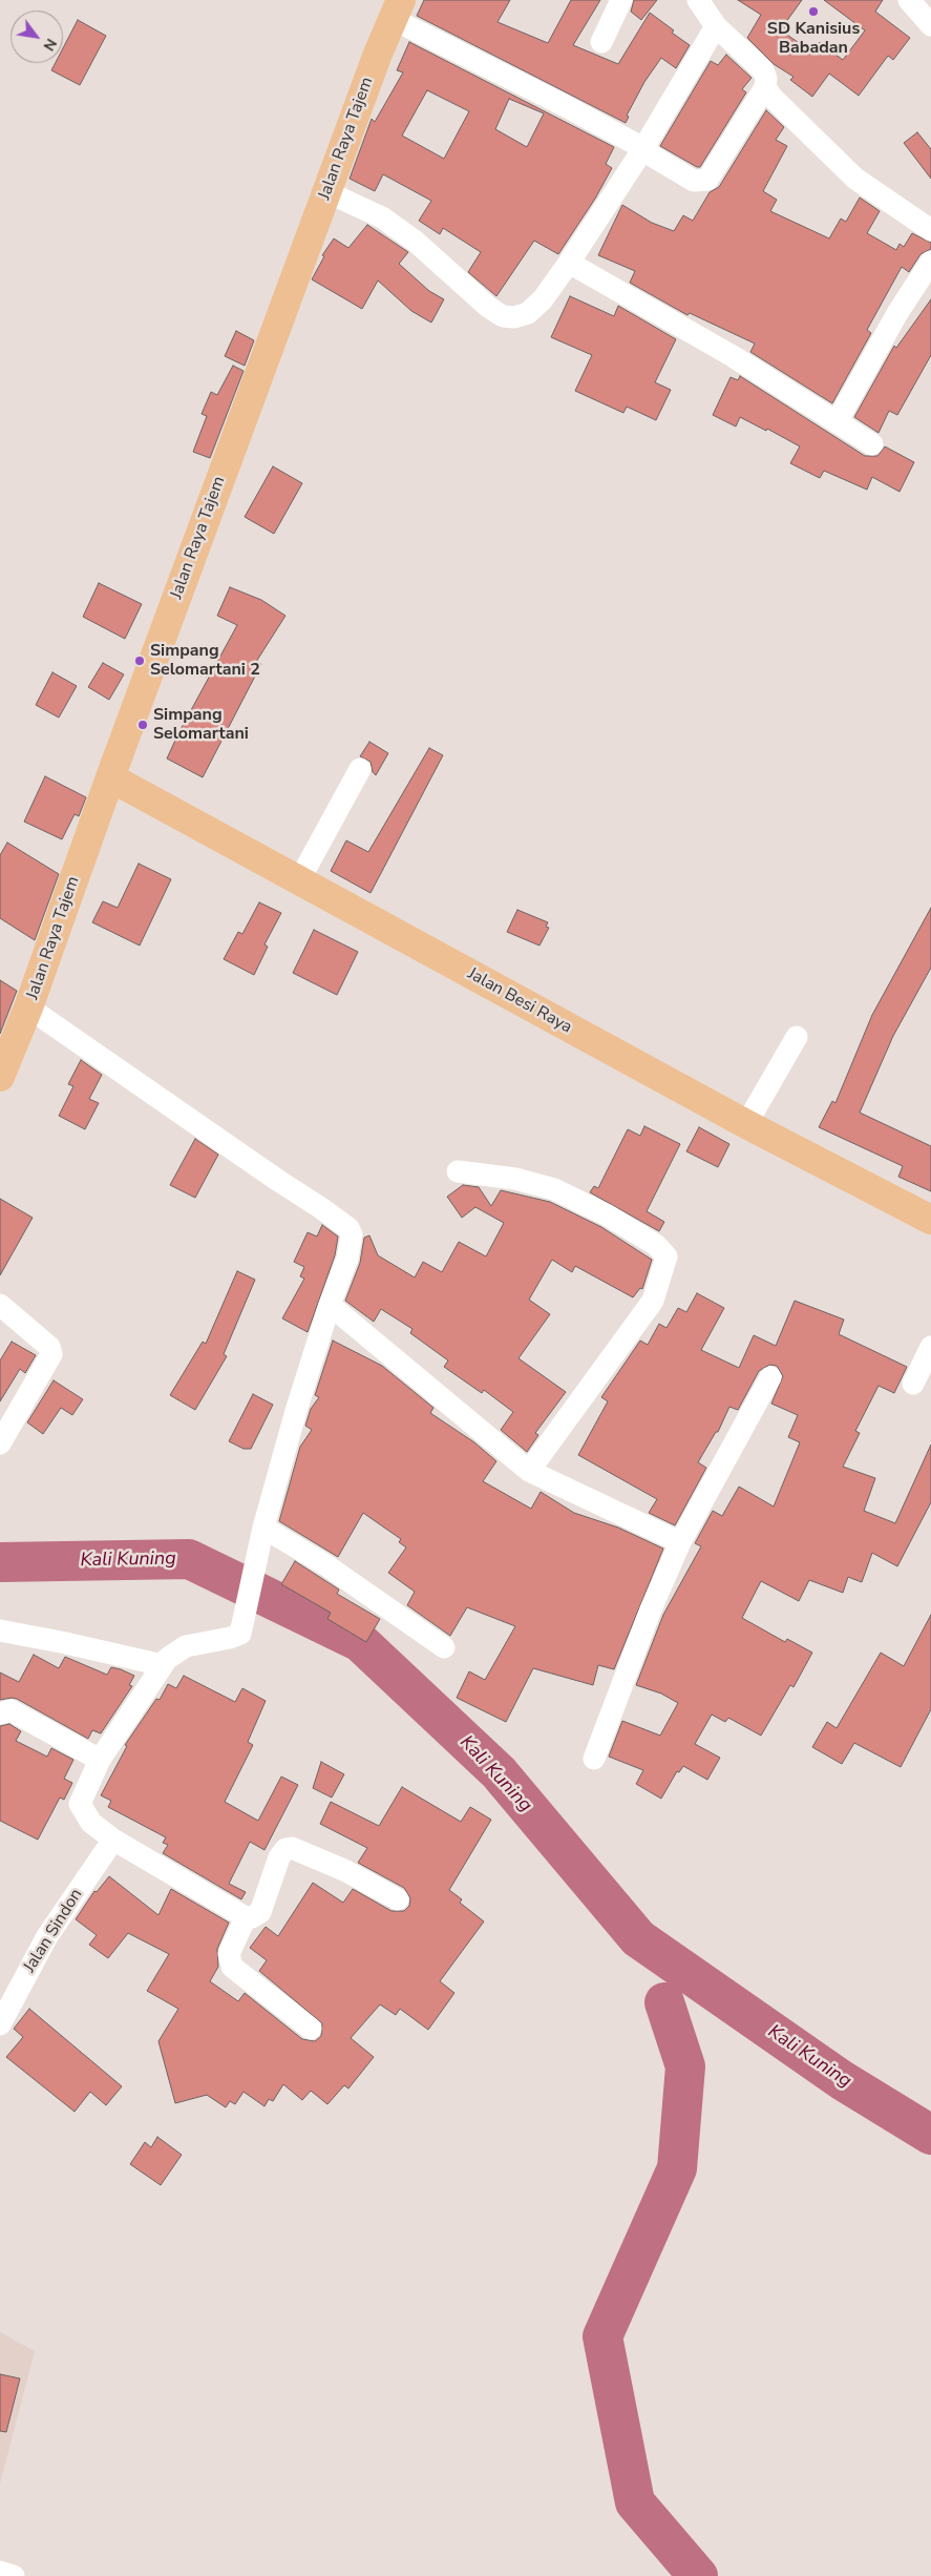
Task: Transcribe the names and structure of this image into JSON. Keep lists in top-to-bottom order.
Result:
{
  "streets": {
    "main road": ["Jalan Raya Tajem", "Jalan Besi Raya"],
    "street": ["Jalan Sindon"]
  },
  "crossings": [
    ["Jalan Raya Tajem", "Jalan Besi Raya"]
  ],
  "water": ["Kali Kuning"],
  "places": ["SD Kanisius Babadan", "Simpang Selomartani 2", "Simpang Selomartani"],
  "north": "bottom right"
}
